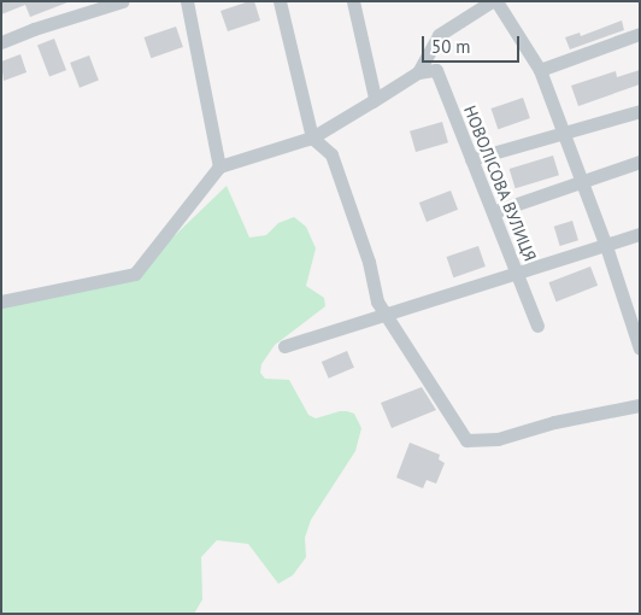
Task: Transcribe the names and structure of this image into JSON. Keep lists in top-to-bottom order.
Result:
{
  "streets": {
    "street": ["НОВОЛІСОВА ВУЛИЦЯ"]
  },
  "scale_bar": "50 m"
}
